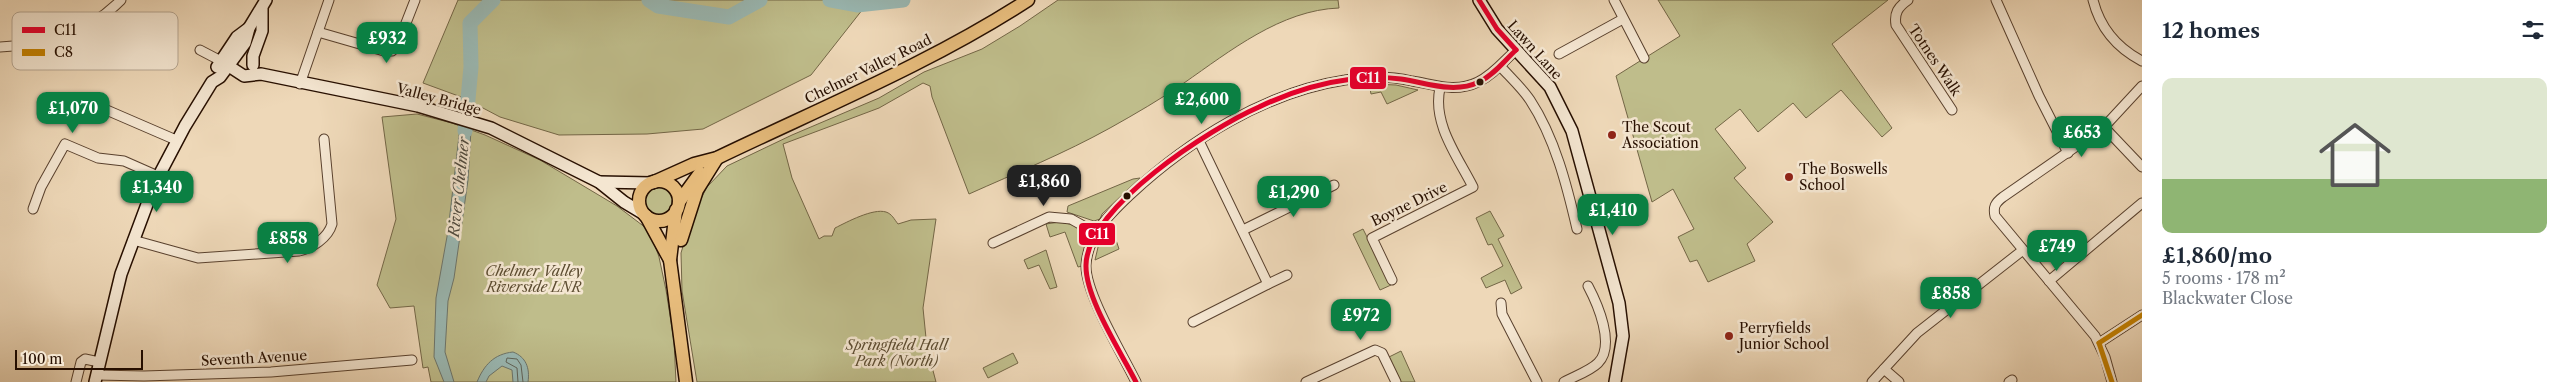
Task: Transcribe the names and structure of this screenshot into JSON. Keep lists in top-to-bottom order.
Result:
{
  "streets": {
    "main road": ["Chelmer Valley Road"],
    "street": [
      "Lawn Lane",
      "Totnes Walk",
      "Valley Bridge",
      "Boyne Drive",
      "Seventh Avenue"
    ]
  },
  "crossings": [
    ["Chelmer Valley Road", "Valley Bridge"]
  ],
  "water": ["River Chelmer"],
  "parks": ["Chelmer Valley Riverside LNR", "Springfield Hall Park (North)"],
  "places": ["The Scout Association", "The Boswells School", "Perryfields Junior School"],
  "lines": ["transit line C11", "transit line C8"],
  "legend": ["C11", "C8"],
  "scale_bar": "100 m",
  "page": {
    "heading": "12 homes",
    "price": [
      "£932",
      "£2,600",
      "£1,070",
      "£653",
      "£1,860",
      "£1,340",
      "£1,290",
      "£1,410",
      "£858",
      "£749",
      "£858",
      "£972"
    ],
    "list": [
      {
        "name": "£1,860/mo",
        "note": "5 rooms · 178 m² · Blackwater Close"
      }
    ],
    "scale": "100 m"
  }
}
